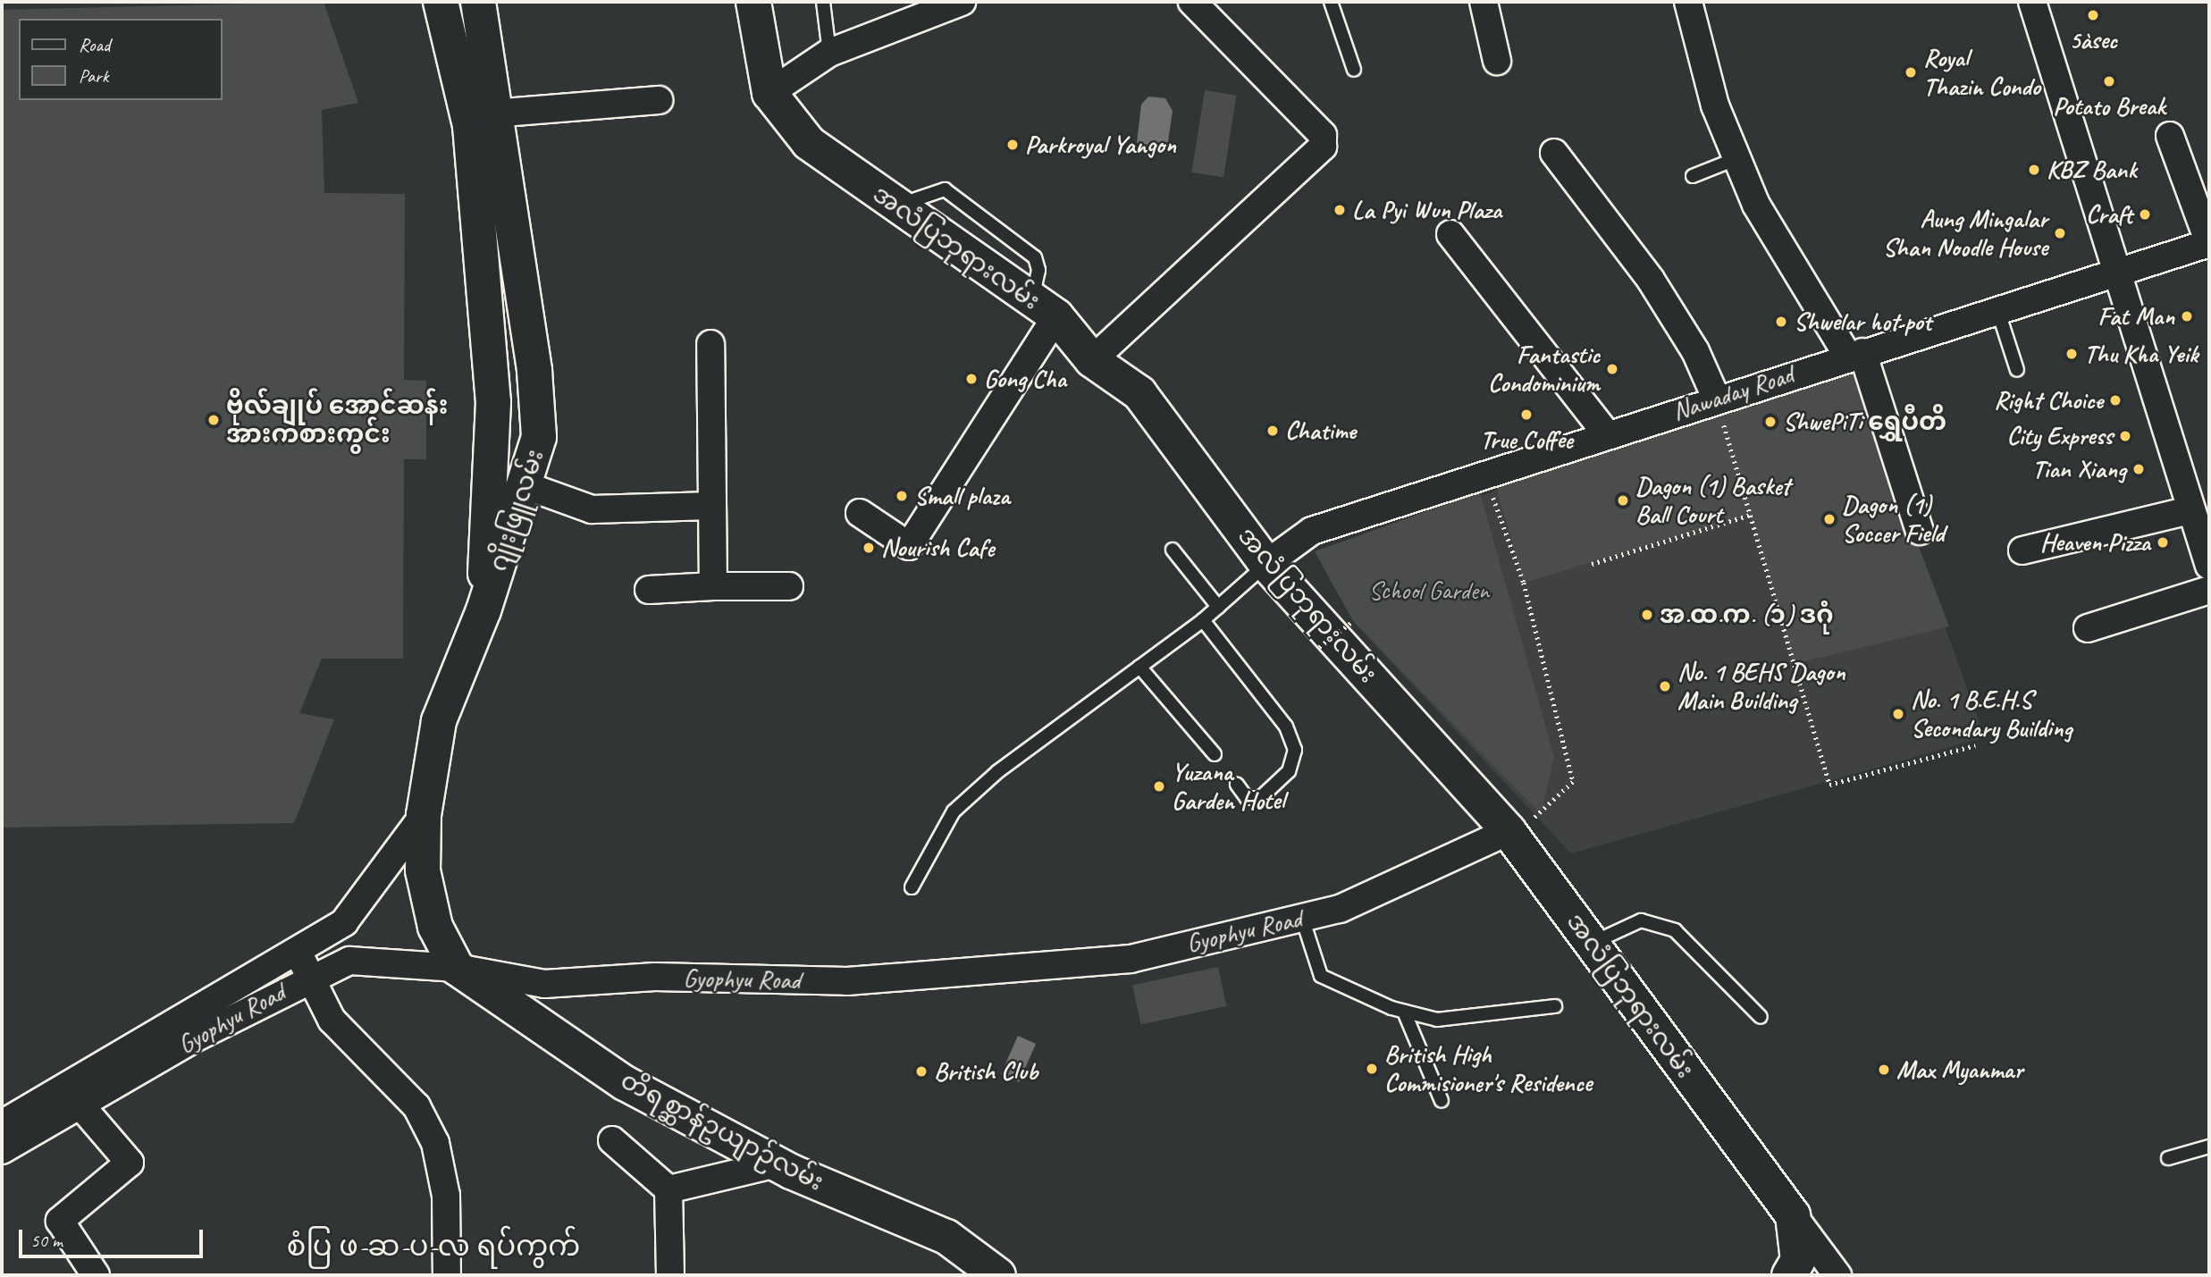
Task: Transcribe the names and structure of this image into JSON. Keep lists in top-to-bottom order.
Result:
{
  "streets": {
    "main road": ["အလံပြဘုရားလမ်း", "ဂျိုးဖြူလမ်း", "တိရစ္ဆာန်ဥယျာဉ်လမ်း"],
    "street": ["Nawaday Road", "Gyophyu Road"]
  },
  "crossings": [
    ["အလံပြဘုရားလမ်း", "Nawaday Road"],
    ["အလံပြဘုရားလမ်း", "Gyophyu Road"],
    ["ဂျိုးဖြူလမ်း", "Gyophyu Road"],
    ["ဂျိုးဖြူလမ်း", "တိရစ္ဆာန်ဥယျာဉ်လမ်း"],
    ["Gyophyu Road", "တိရစ္ဆာန်ဥယျာဉ်လမ်း"]
  ],
  "districts": ["စံပြ ဖ-ဆ-ပ-လ ရပ်ကွက်"],
  "parks": ["School Garden"],
  "places": [
    "5àsec",
    "Royal Thazin Condo",
    "Potato Break",
    "Parkroyal Yangon",
    "KBZ Bank",
    "La Pyi Wun Plaza",
    "Craft",
    "Aung Mingalar Shan Noodle House",
    "Fat Man",
    "Shwelar hot pot",
    "Thu Kha Yeik",
    "Fantastic Condominium",
    "Gong Cha",
    "Right Choice",
    "True Coffee",
    "ဗိုလ်ချုပ် အောင်ဆန်း အားကစားကွင်း",
    "ShwePiTi ရွှေပီတိ",
    "Chatime",
    "City Express",
    "Tian Xiang",
    "Small plaza",
    "Dagon (1) Basket Ball Court",
    "Dagon (1) Soccer Field",
    "Heaven Pizza",
    "Nourish Cafe",
    "အ.ထ.က. (၁) ဒဂုံ",
    "No. 1 BEHS Dagon Main Building",
    "No. 1 B.E.H.S Secondary Building",
    "Yuzana Garden Hotel",
    "British High Commisioner's Residence",
    "Max Myanmar",
    "British Club"
  ],
  "legend": ["Road", "Park"],
  "scale_bar": "50 m"
}
